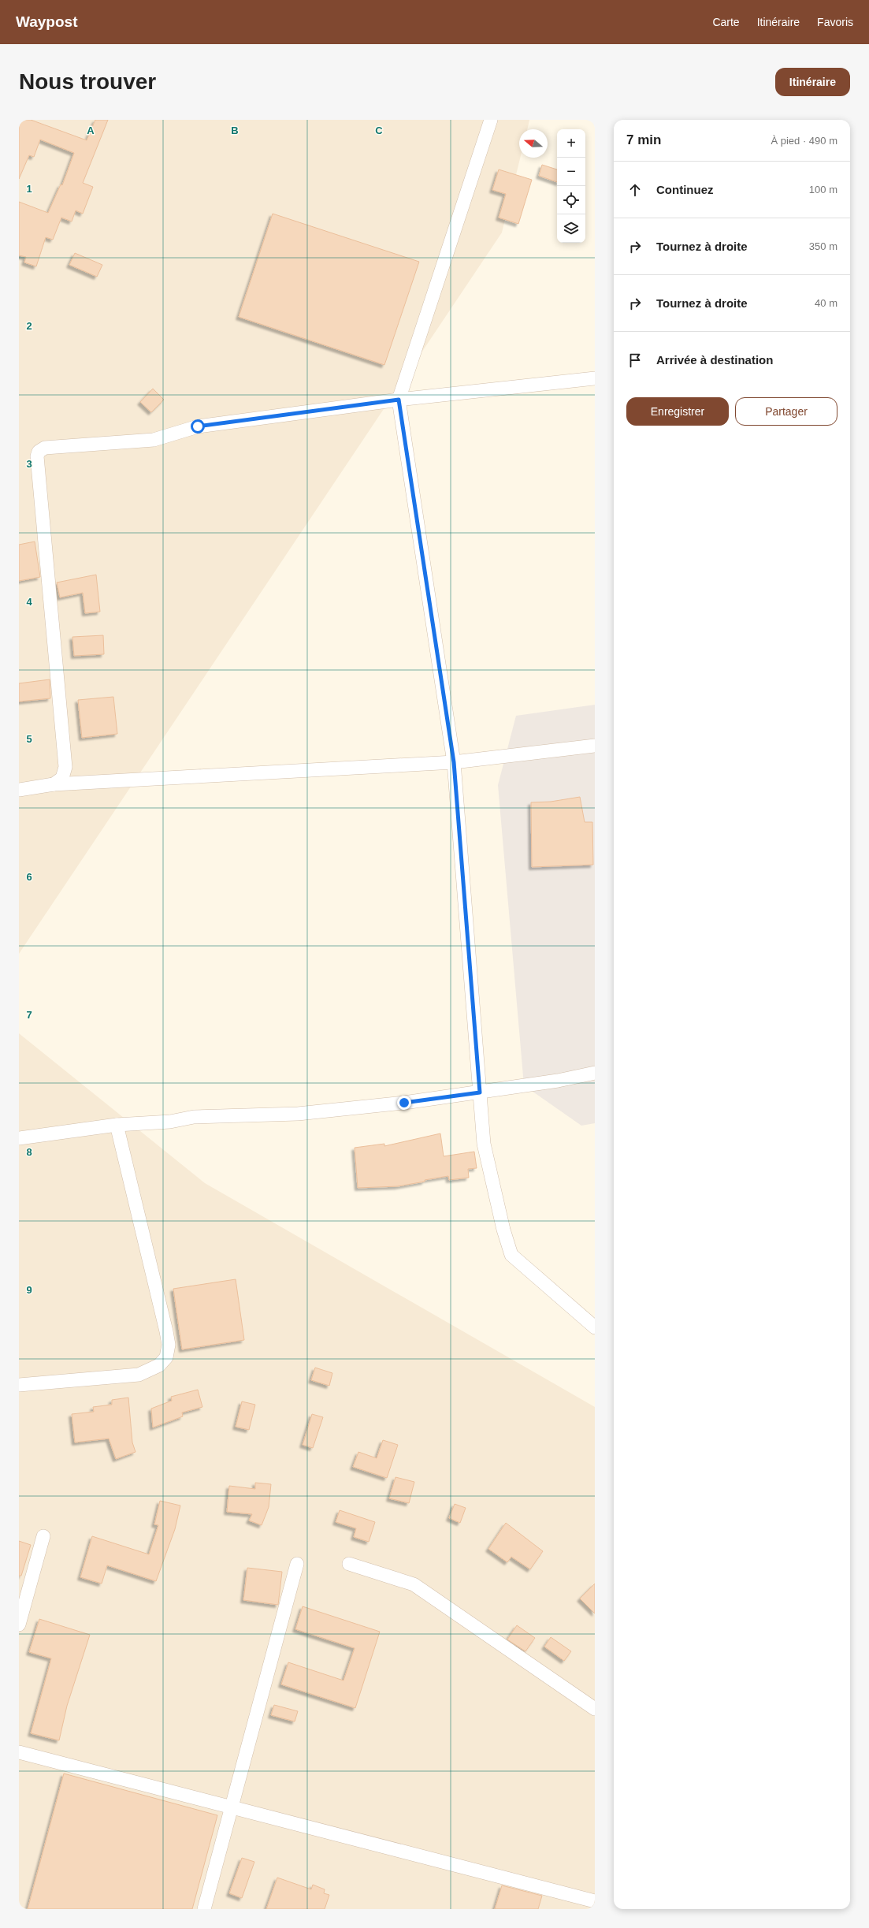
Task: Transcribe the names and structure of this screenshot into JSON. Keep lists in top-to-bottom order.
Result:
{
  "north": "left",
  "page": {
    "header": "Waypost",
    "nav": ["Carte", "Itinéraire", "Favoris"],
    "buttons": [
      "Itinéraire",
      ["Enregistrer", "Partager"]
    ],
    "title": "Nous trouver",
    "heading": ["7 min", "À pied · 490 m"],
    "map_buttons": ["+", "−"],
    "list": [
      ["Continuez", "100 m"],
      ["Tournez à droite", "350 m"],
      ["Tournez à droite", "40 m"],
      "Arrivée à destination"
    ]
  },
  "grid": {
    "columns": ["A", "B", "C"],
    "rows": [
      "1",
      "2",
      "3",
      "4",
      "5",
      "6",
      "7",
      "8",
      "9"
    ]
  }
}
